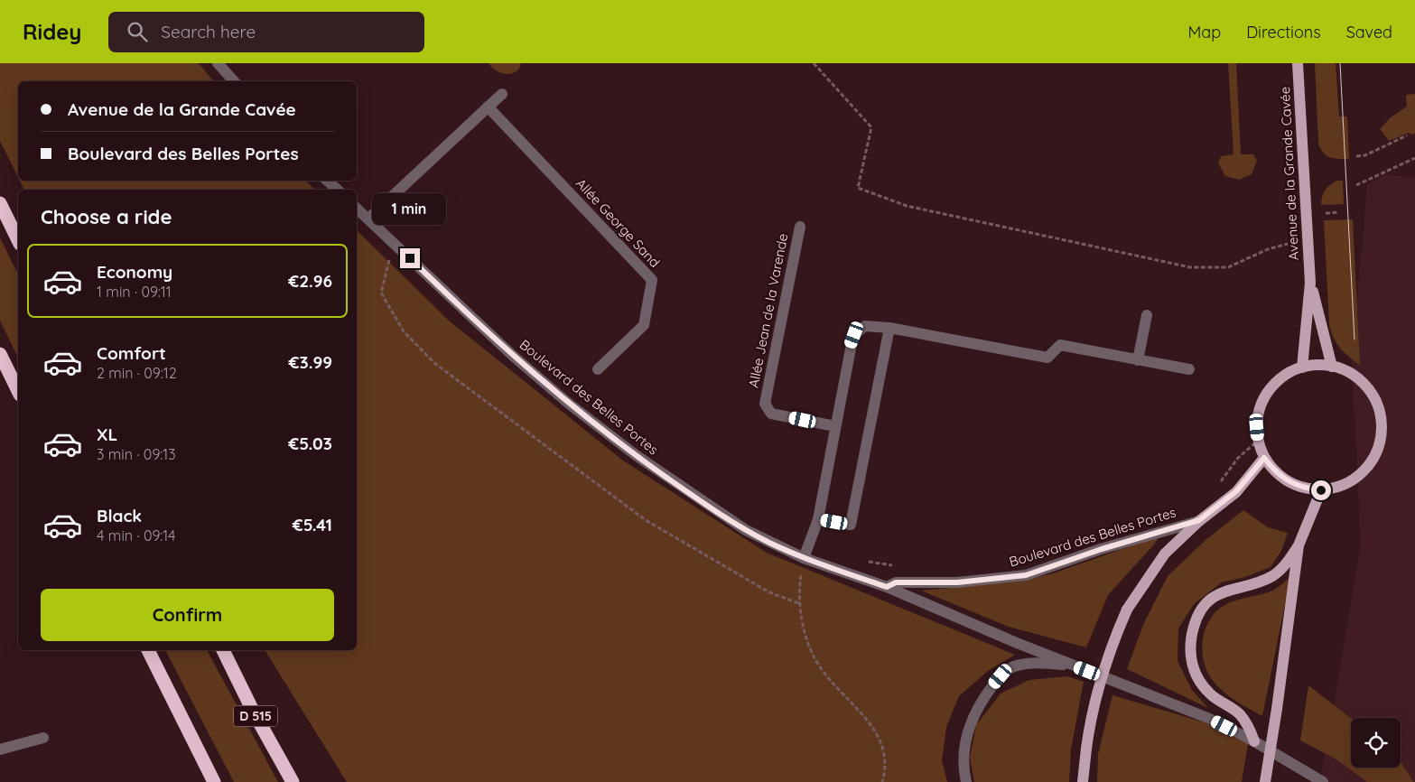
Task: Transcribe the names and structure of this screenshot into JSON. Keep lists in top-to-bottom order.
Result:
{
  "streets": {
    "highway": ["D 515"],
    "main road": ["Avenue de la Grande Cavée"],
    "street": ["Allée George Sand", "Allée Jean de la Varende", "Boulevard des Belles Portes"]
  },
  "page": {
    "header": "Ridey",
    "search": "Search here",
    "nav": ["Map", "Directions", "Saved"],
    "banner": ["Avenue de la Grande Cavée", "Boulevard des Belles Portes"],
    "heading": "Choose a ride",
    "bubble": "1 min",
    "list": [
      {
        "name": "Economy",
        "note": "1 min · 09:11",
        "value": "€2.96"
      },
      {
        "name": "Comfort",
        "note": "2 min · 09:12",
        "value": "€3.99"
      },
      {
        "name": "XL",
        "note": "3 min · 09:13",
        "value": "€5.03"
      },
      {
        "name": "Black",
        "note": "4 min · 09:14",
        "value": "€5.41"
      }
    ],
    "buttons": "Confirm"
  }
}
